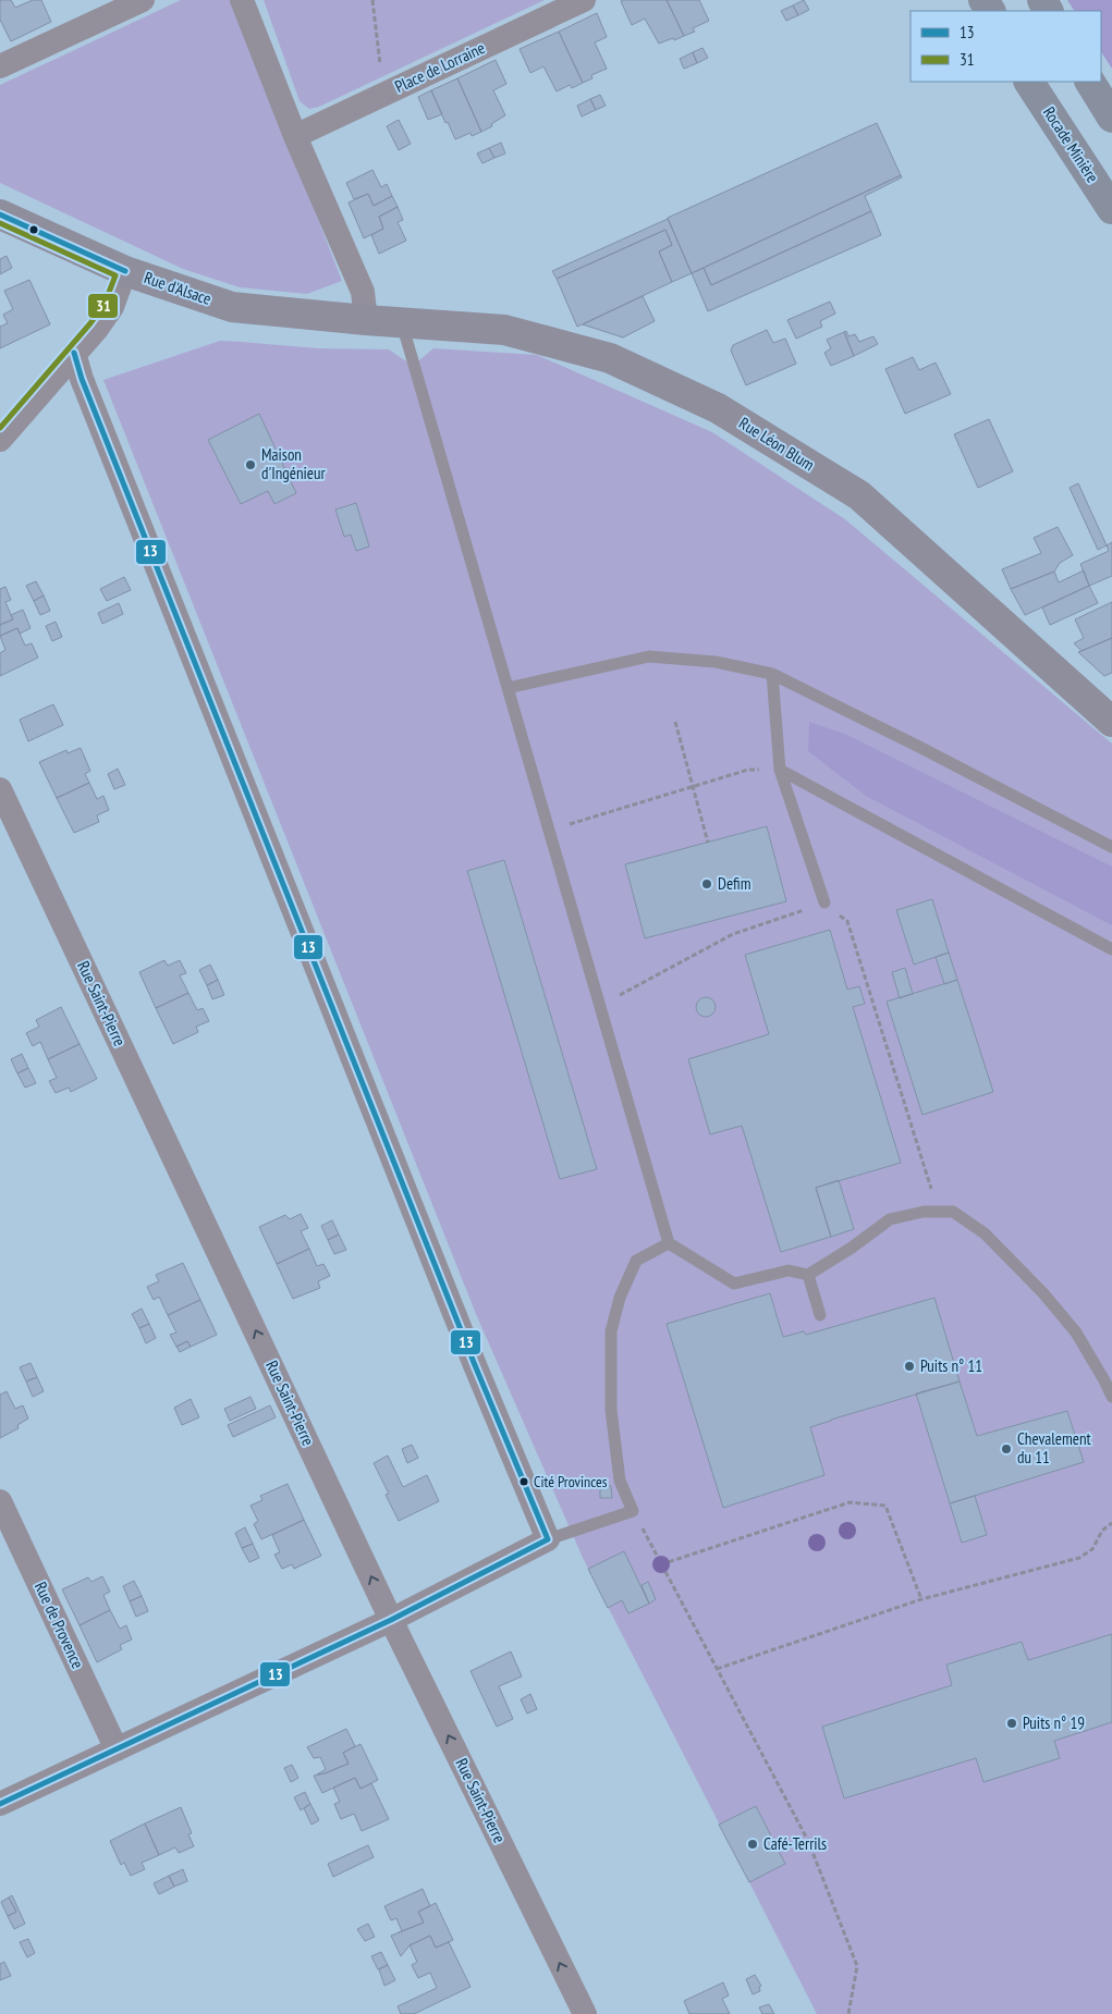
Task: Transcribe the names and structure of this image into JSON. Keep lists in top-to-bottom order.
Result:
{
  "streets": {
    "highway": ["Rocade Minière"],
    "street": [
      "Place de Lorraine",
      "Rue d'Alsace",
      "Rue Léon Blum",
      "Rue Saint-Pierre",
      "Rue de Provence"
    ]
  },
  "crossings": [
    ["Rue d'Alsace", "Rue Léon Blum"]
  ],
  "places": [
    "Maison d'Ingénieur",
    "Defim",
    "Puits n° 11",
    "Chevalement du 11",
    "Cité Provinces",
    "Puits n° 19",
    "Café-Terrils"
  ],
  "lines": ["transit line 13", "transit line 31"],
  "legend": ["13", "31"]
}
